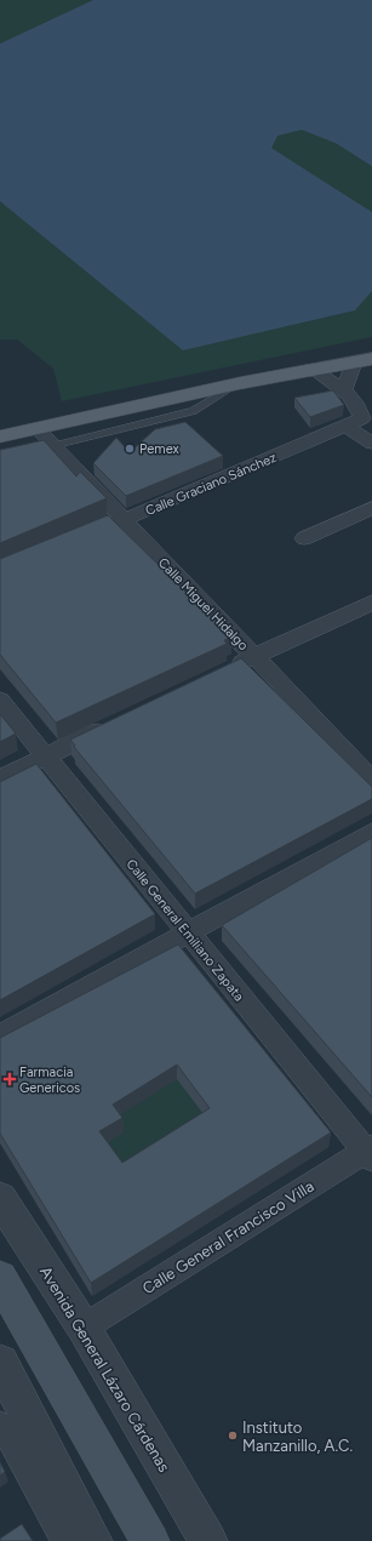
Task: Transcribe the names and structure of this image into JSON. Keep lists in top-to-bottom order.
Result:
{
  "streets": {
    "street": [
      "Calle Graciano Sánchez",
      "Calle Miguel Hidalgo",
      "Calle General Emiliano Zapata",
      "Calle General Francisco Villa",
      "Avenida General Lázaro Cárdenas"
    ]
  },
  "crossings": [
    ["Calle Graciano Sánchez", "Calle Miguel Hidalgo"],
    ["Calle General Emiliano Zapata", "Calle General Francisco Villa"],
    ["Calle General Francisco Villa", "Avenida General Lázaro Cárdenas"]
  ],
  "places": {
    "other": ["Pemex", "Instituto Manzanillo, A.C."],
    "health": ["Farmacia Genericos"]
  }
}
